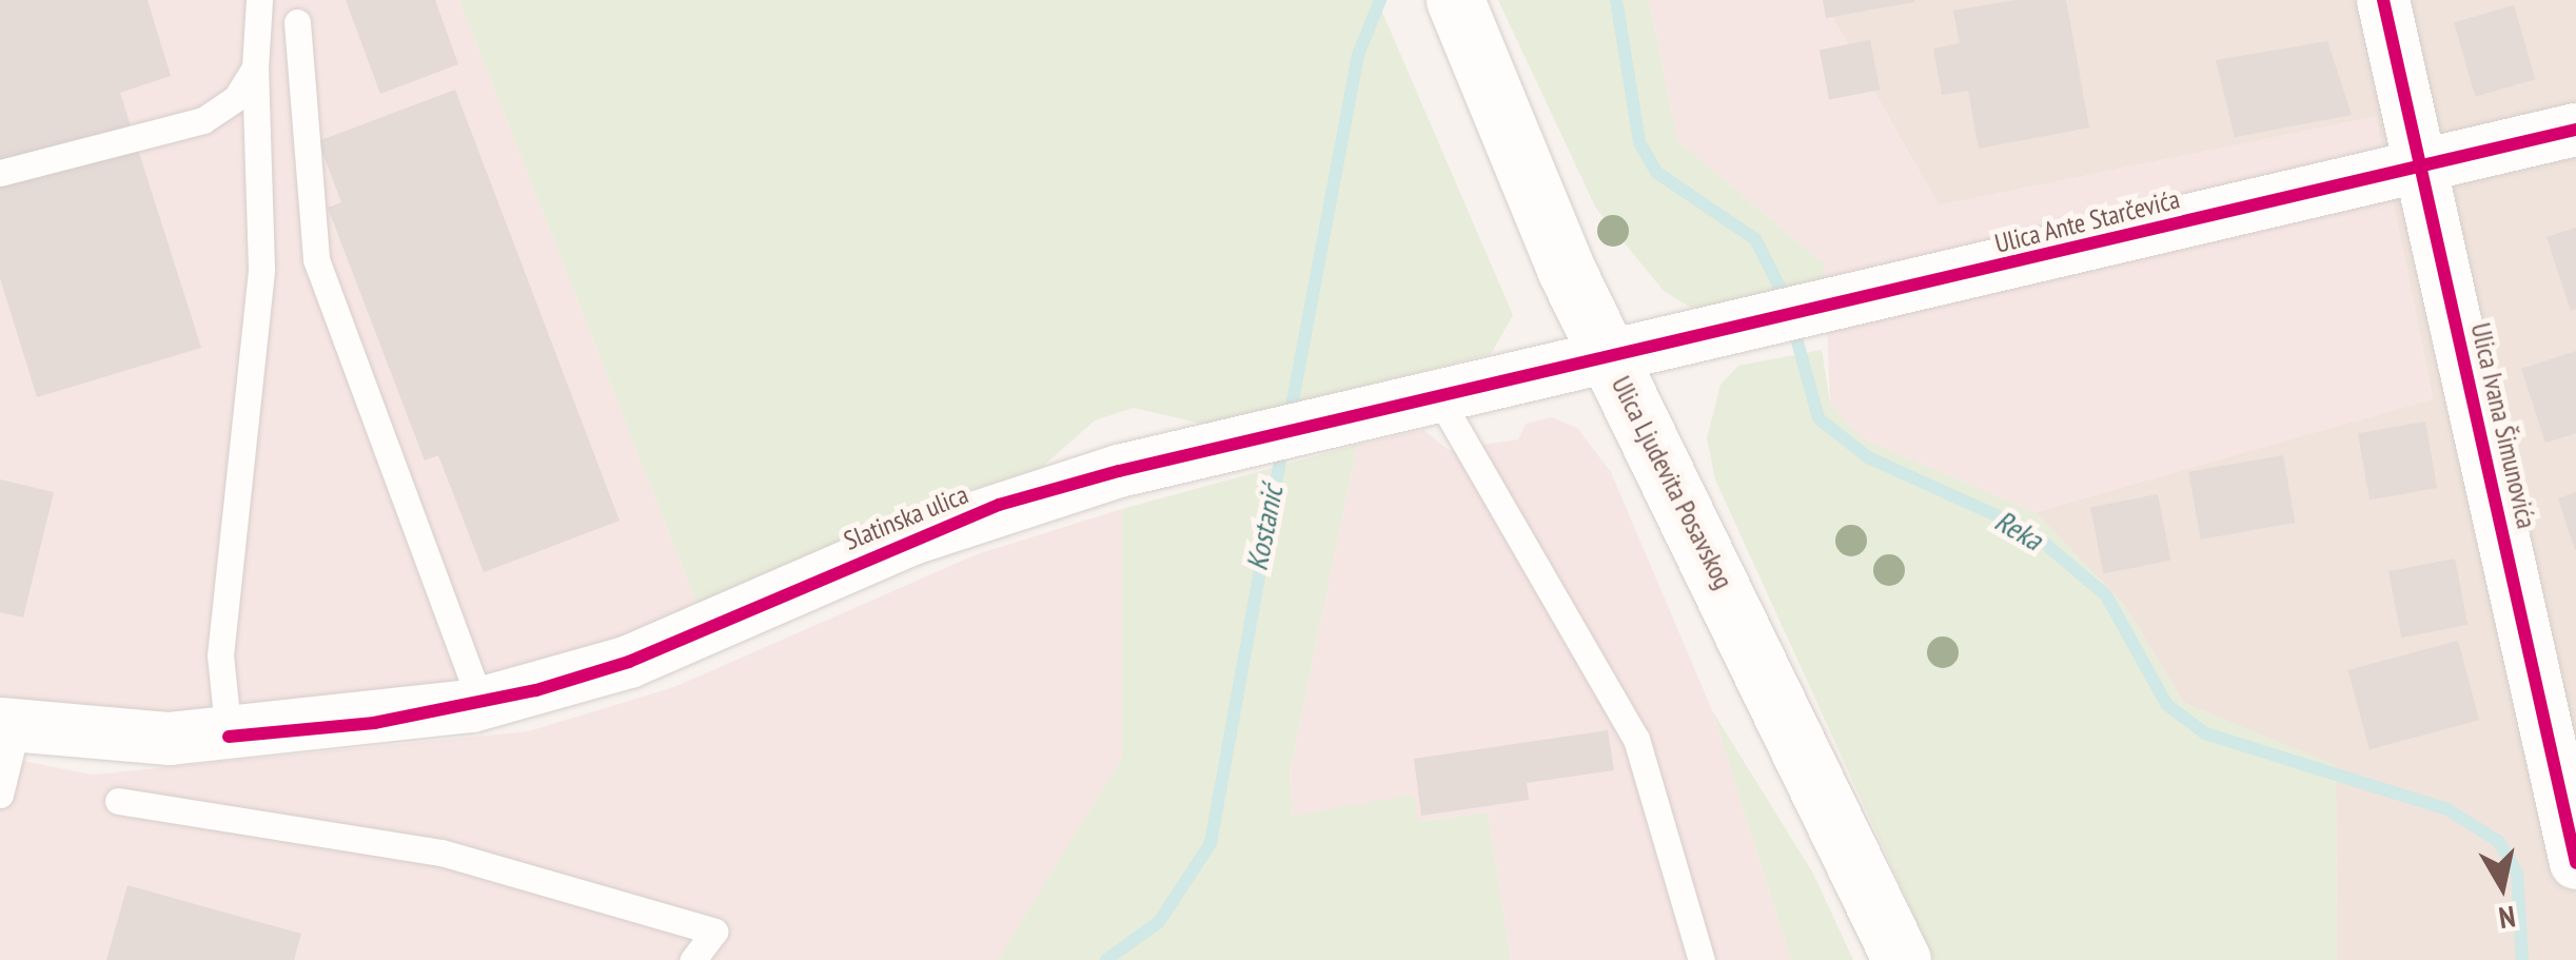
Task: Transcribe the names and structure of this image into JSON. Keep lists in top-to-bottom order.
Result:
{
  "streets": {
    "main road": ["Ulica Ljudevita Posavskog"],
    "street": ["Ulica Ante Starčevića", "Ulica Ivana Šimunovića", "Slatinska ulica"]
  },
  "crossings": [
    ["Ulica Ante Starčevića", "Ulica Ivana Šimunovića"],
    ["Ulica Ante Starčevića", "Ulica Ljudevita Posavskog"],
    ["Ulica Ante Starčevića", "Slatinska ulica"],
    ["Ulica Ljudevita Posavskog", "Slatinska ulica"]
  ],
  "water": ["Kostanić", "Reka"],
  "north": "bottom"
}
